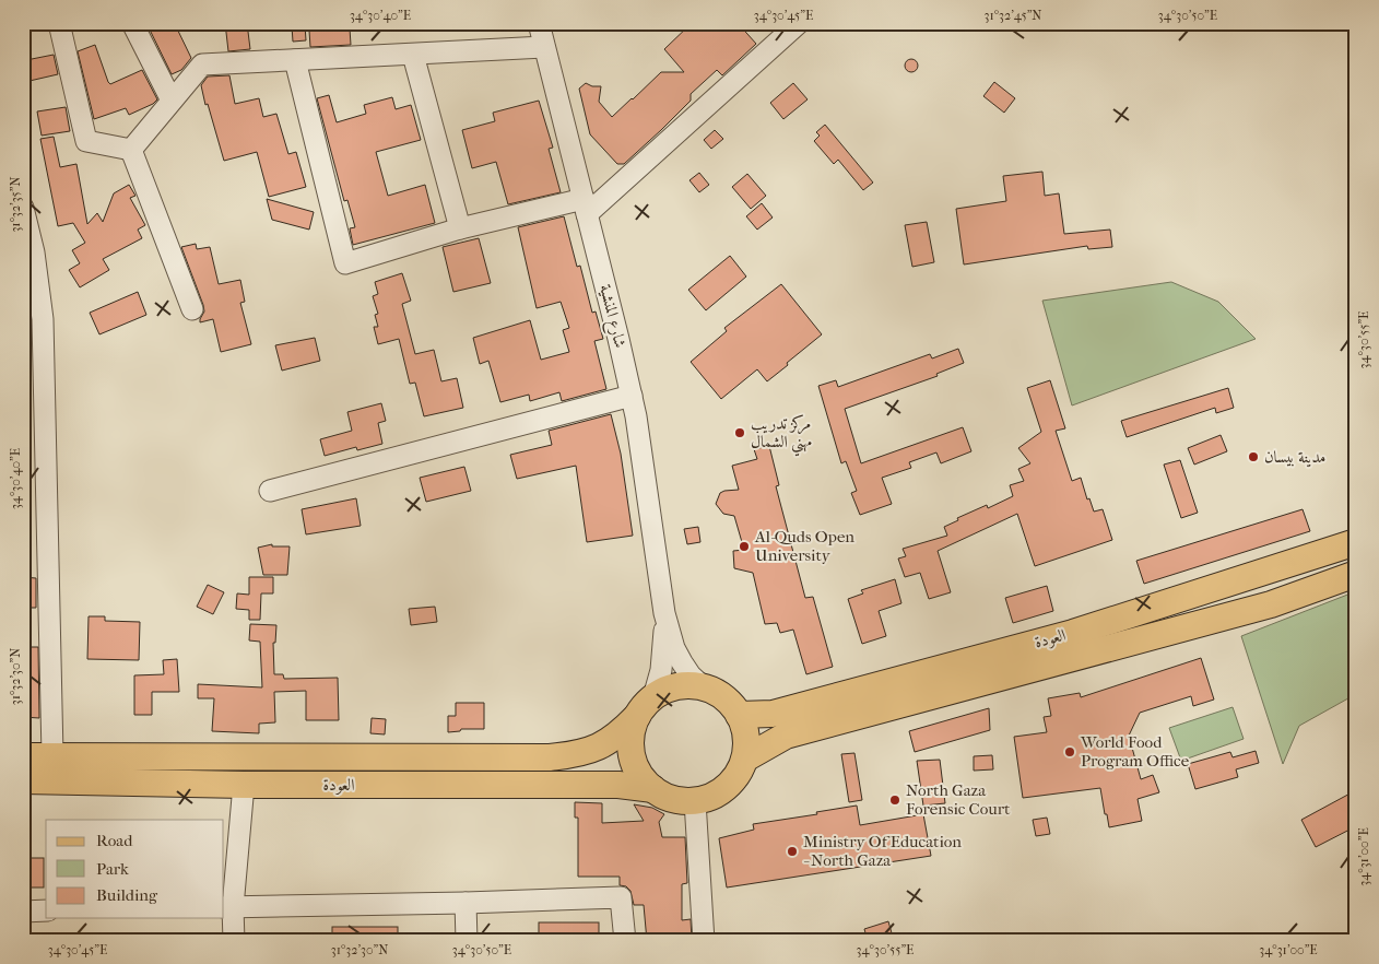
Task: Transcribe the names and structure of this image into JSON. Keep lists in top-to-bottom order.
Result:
{
  "streets": {
    "main road": ["العودة"],
    "street": ["شارع المنشية"]
  },
  "crossings": [
    ["شارع المنشية", "العودة"]
  ],
  "places": [
    "مركز تدريب مهني الشمال",
    "مدينة بيسان",
    "Al-Quds Open University",
    "World Food Program Office",
    "North Gaza Forensic Court",
    "Ministry Of Education - North Gaza"
  ],
  "legend": ["Road", "Park", "Building"],
  "coordinates": [
    "34°30'40\"E",
    "34°30'45\"E",
    "31°32'45\"N",
    "34°30'50\"E",
    "31°32'35\"N",
    "34°30'55\"E",
    "31°32'30\"N",
    "34°31'00\"E"
  ]
}
